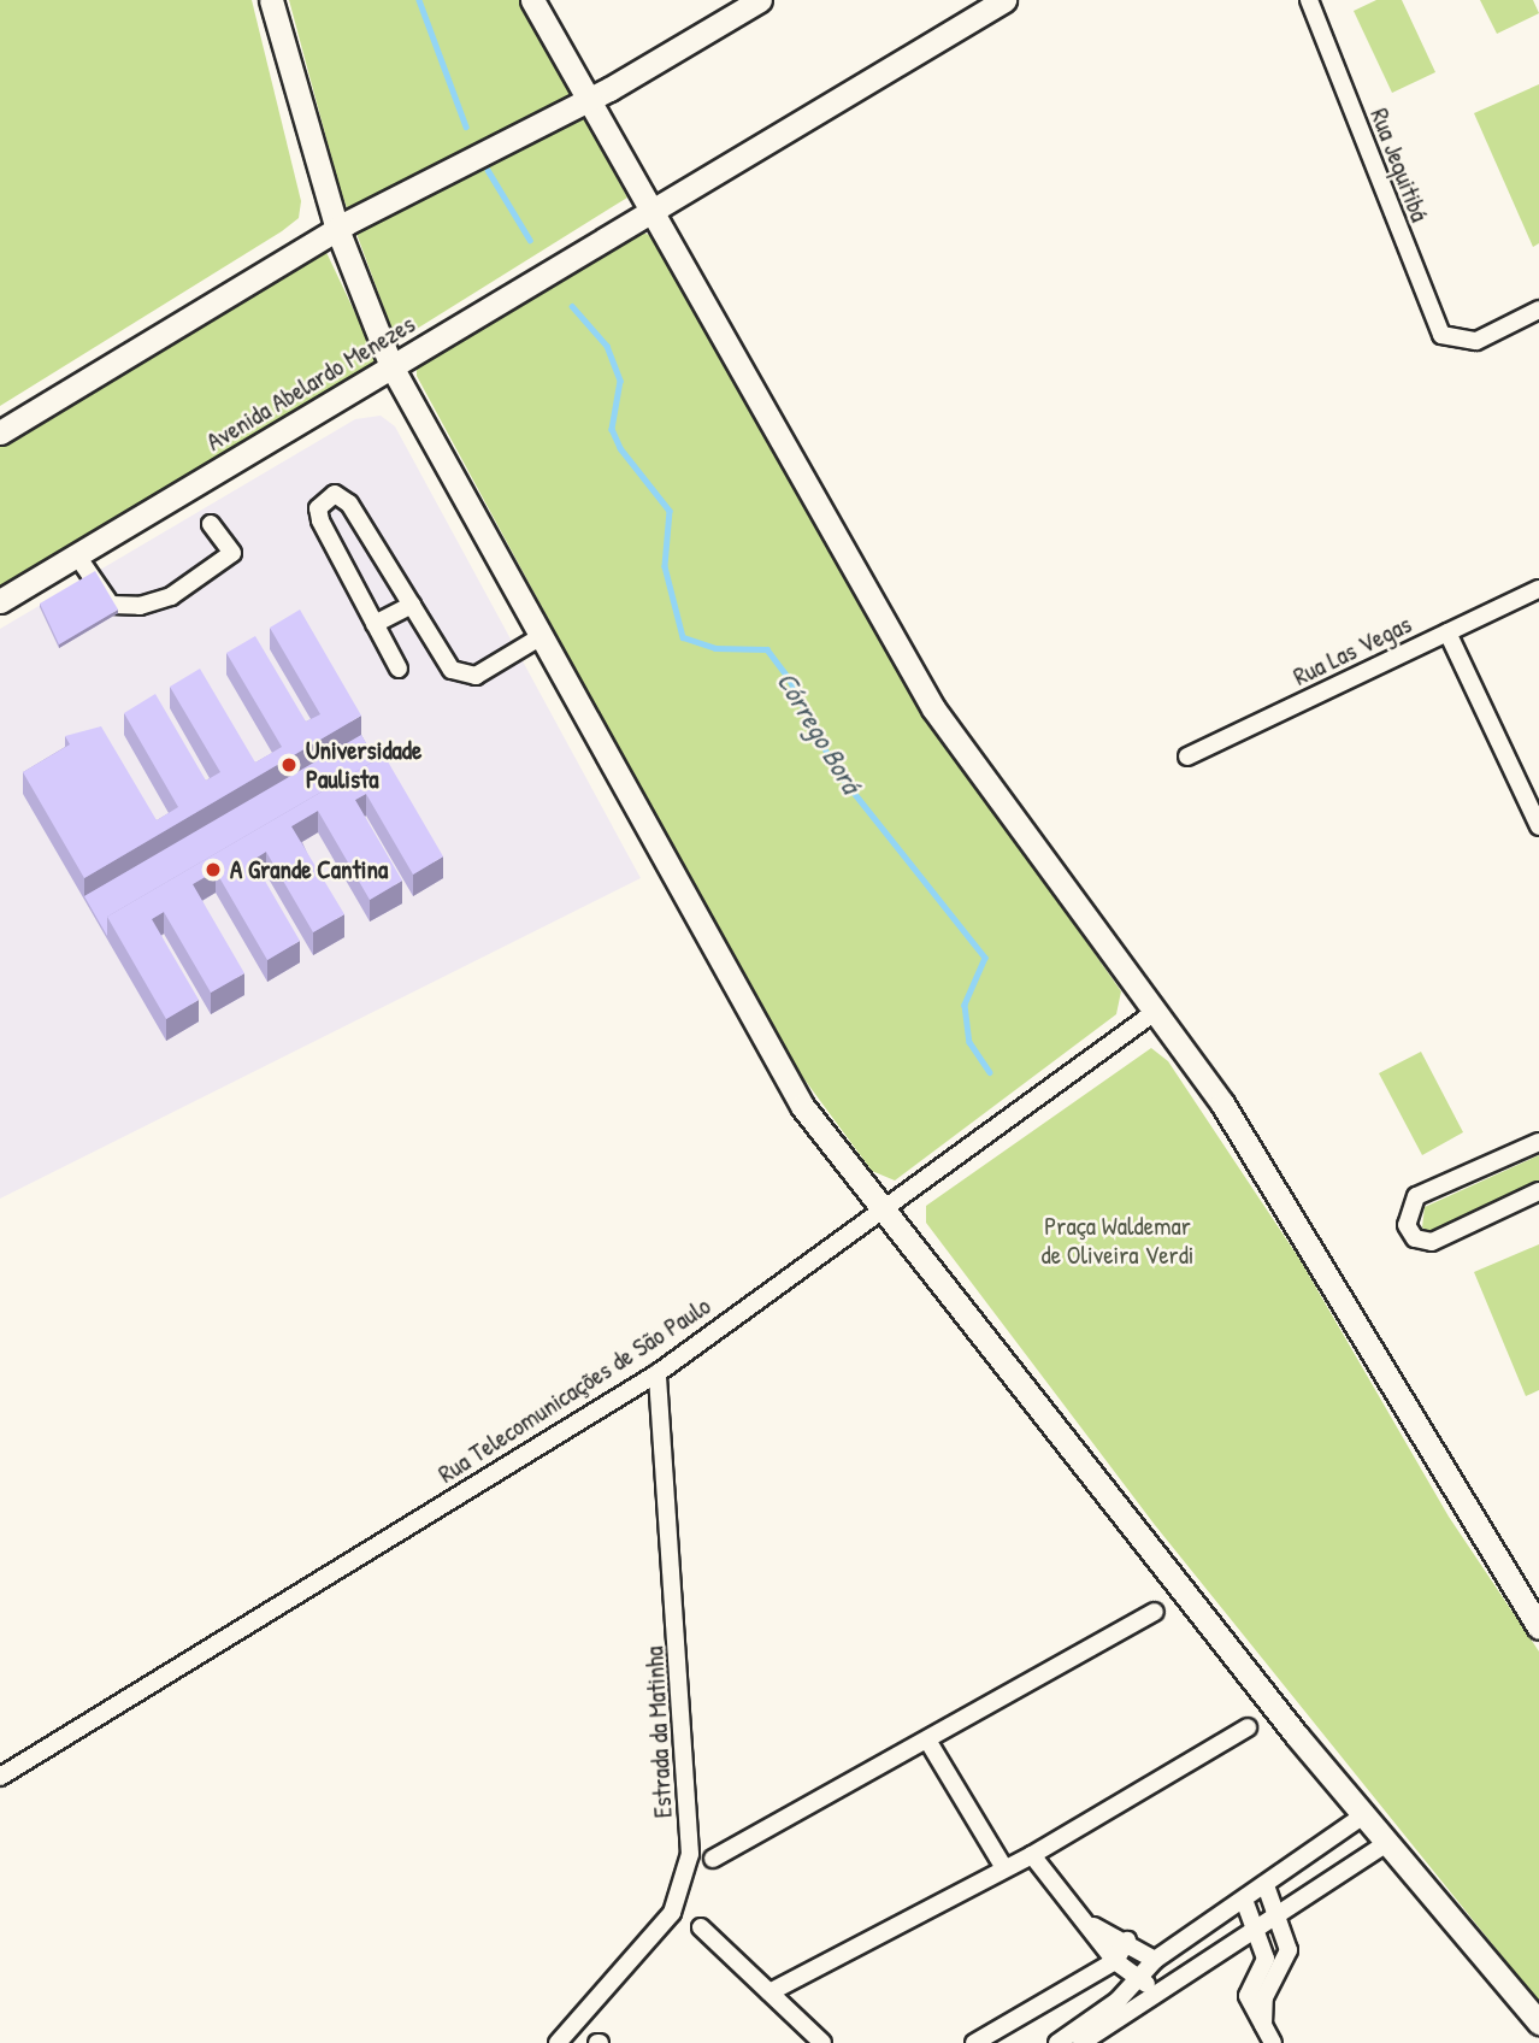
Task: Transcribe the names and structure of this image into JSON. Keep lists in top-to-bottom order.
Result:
{
  "streets": {
    "main road": ["Avenida Abelardo Menezes"],
    "street": [
      "Rua Jequitibá",
      "Rua Las Vegas",
      "Rua Telecomunicações de São Paulo",
      "Estrada da Matinha"
    ]
  },
  "crossings": [
    ["Rua Telecomunicações de São Paulo", "Estrada da Matinha"]
  ],
  "water": ["Córrego Borá"],
  "parks": ["Praça Waldemar de Oliveira Verdi"],
  "places": ["Universidade Paulista", "A Grande Cantina"]
}
